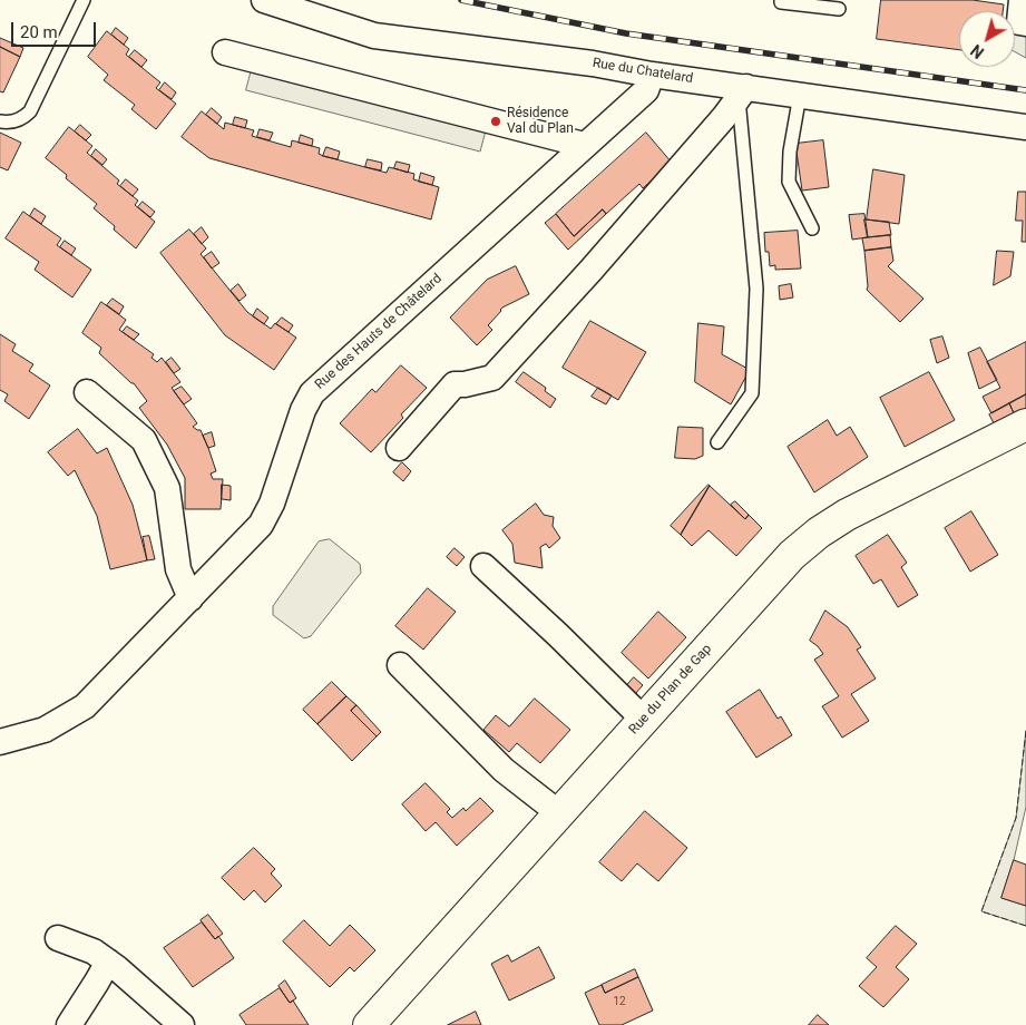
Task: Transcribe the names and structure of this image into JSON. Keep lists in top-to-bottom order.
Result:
{
  "streets": {
    "main road": ["Rue du Plan de Gap"],
    "street": ["Rue du Chatelard", "Rue des Hauts de Châtelard"]
  },
  "crossings": [
    ["Rue du Chatelard", "Rue des Hauts de Châtelard"]
  ],
  "places": ["Résidence Val du Plan"],
  "house_numbers": ["12"],
  "scale_bar": "20 m",
  "north": "bottom left"
}
